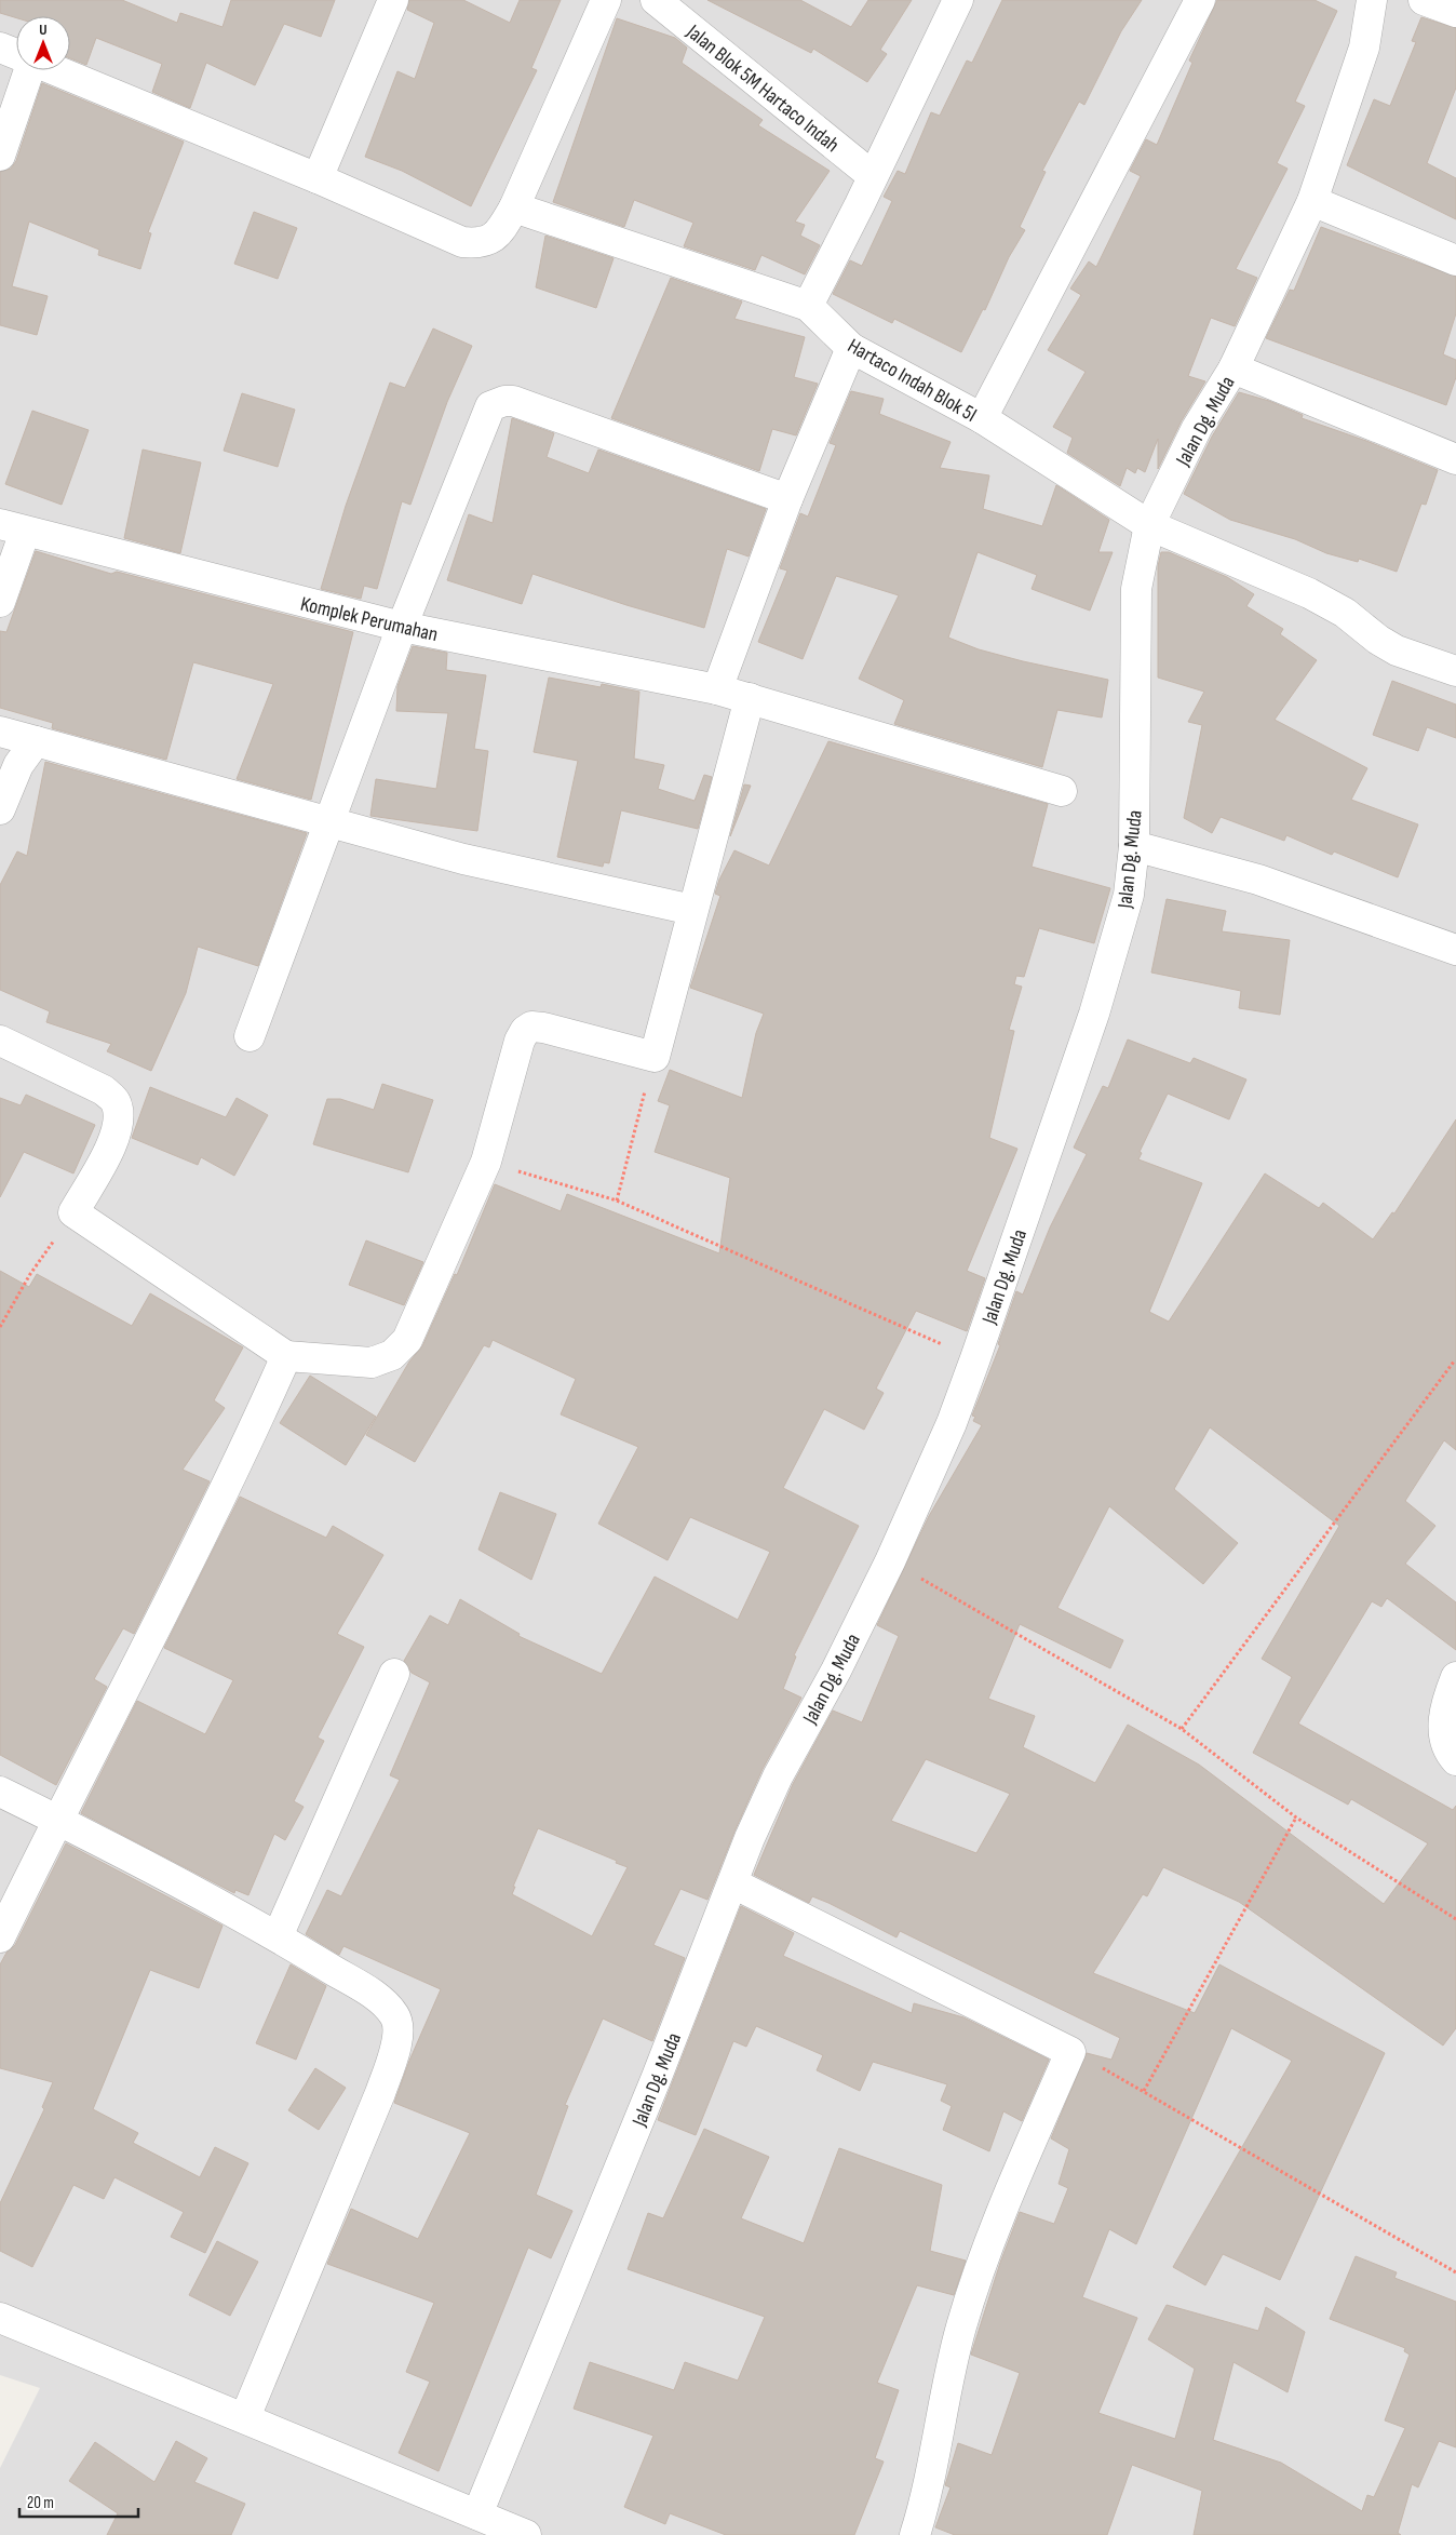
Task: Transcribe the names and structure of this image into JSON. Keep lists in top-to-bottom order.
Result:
{
  "streets": {
    "street": [
      "Jalan Blok 5M Hartaco Indah",
      "Hartaco Indah Blok 5I",
      "Jalan Dg. Muda",
      "Komplek Perumahan"
    ]
  },
  "crossings": [
    ["Hartaco Indah Blok 5I", "Jalan Dg. Muda"]
  ],
  "scale_bar": "20 m",
  "north": "top"
}
